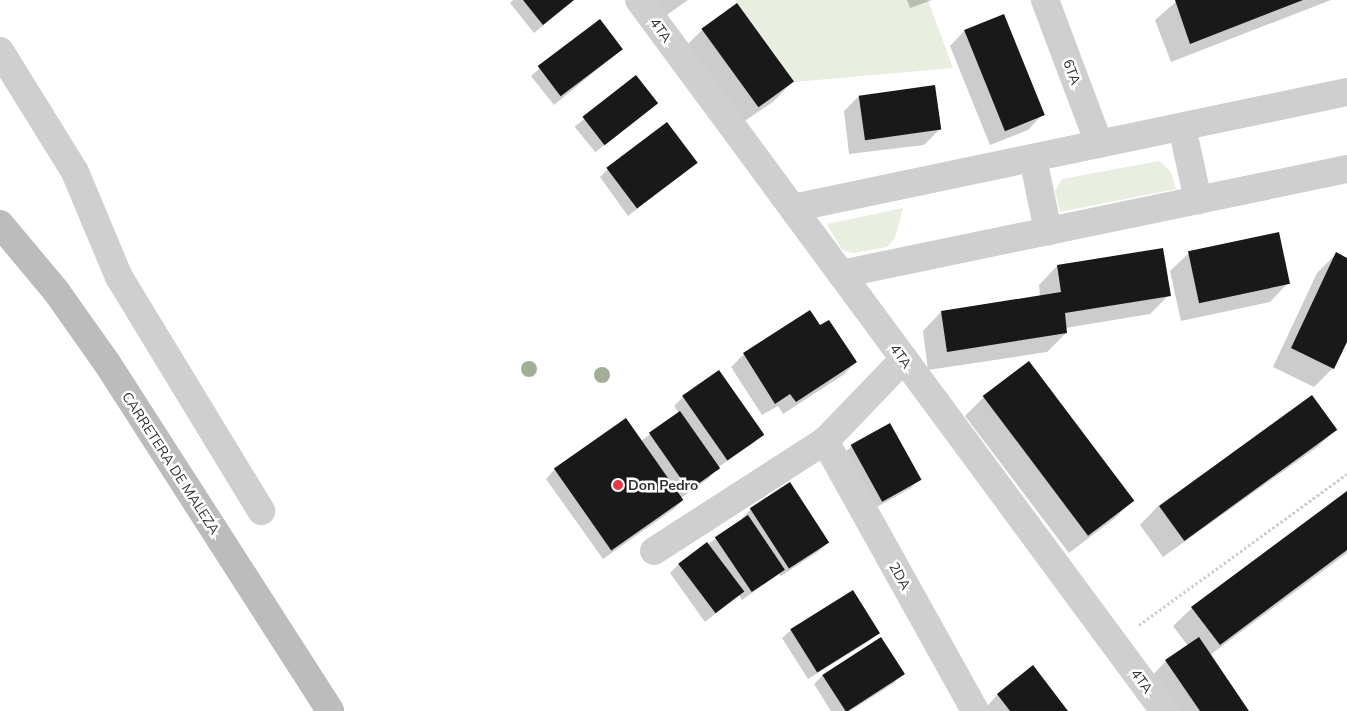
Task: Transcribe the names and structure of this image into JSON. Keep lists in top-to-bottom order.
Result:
{
  "streets": {
    "main road": ["CARRETERA DE MALEZA"],
    "street": ["4TA", "6TA", "2DA"]
  },
  "places": ["Don Pedro"]
}
